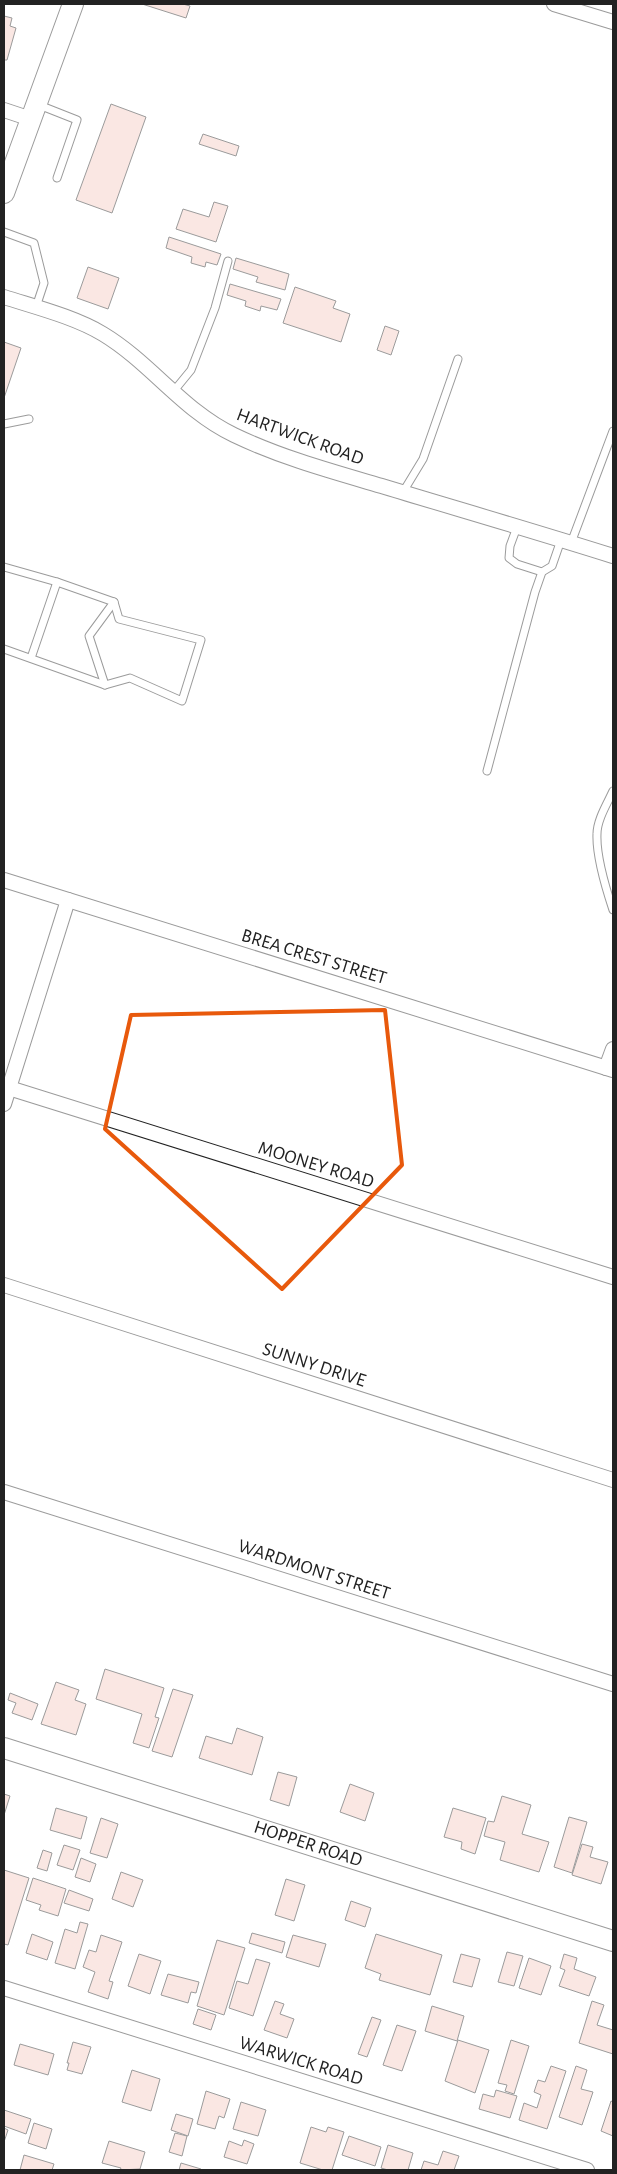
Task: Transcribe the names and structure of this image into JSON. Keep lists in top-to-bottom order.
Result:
{
  "streets": {
    "main road": ["HOPPER ROAD"],
    "street": [
      "HARTWICK ROAD",
      "BREA CREST STREET",
      "MOONEY ROAD",
      "SUNNY DRIVE",
      "WARDMONT STREET",
      "WARWICK ROAD"
    ]
  }
}
